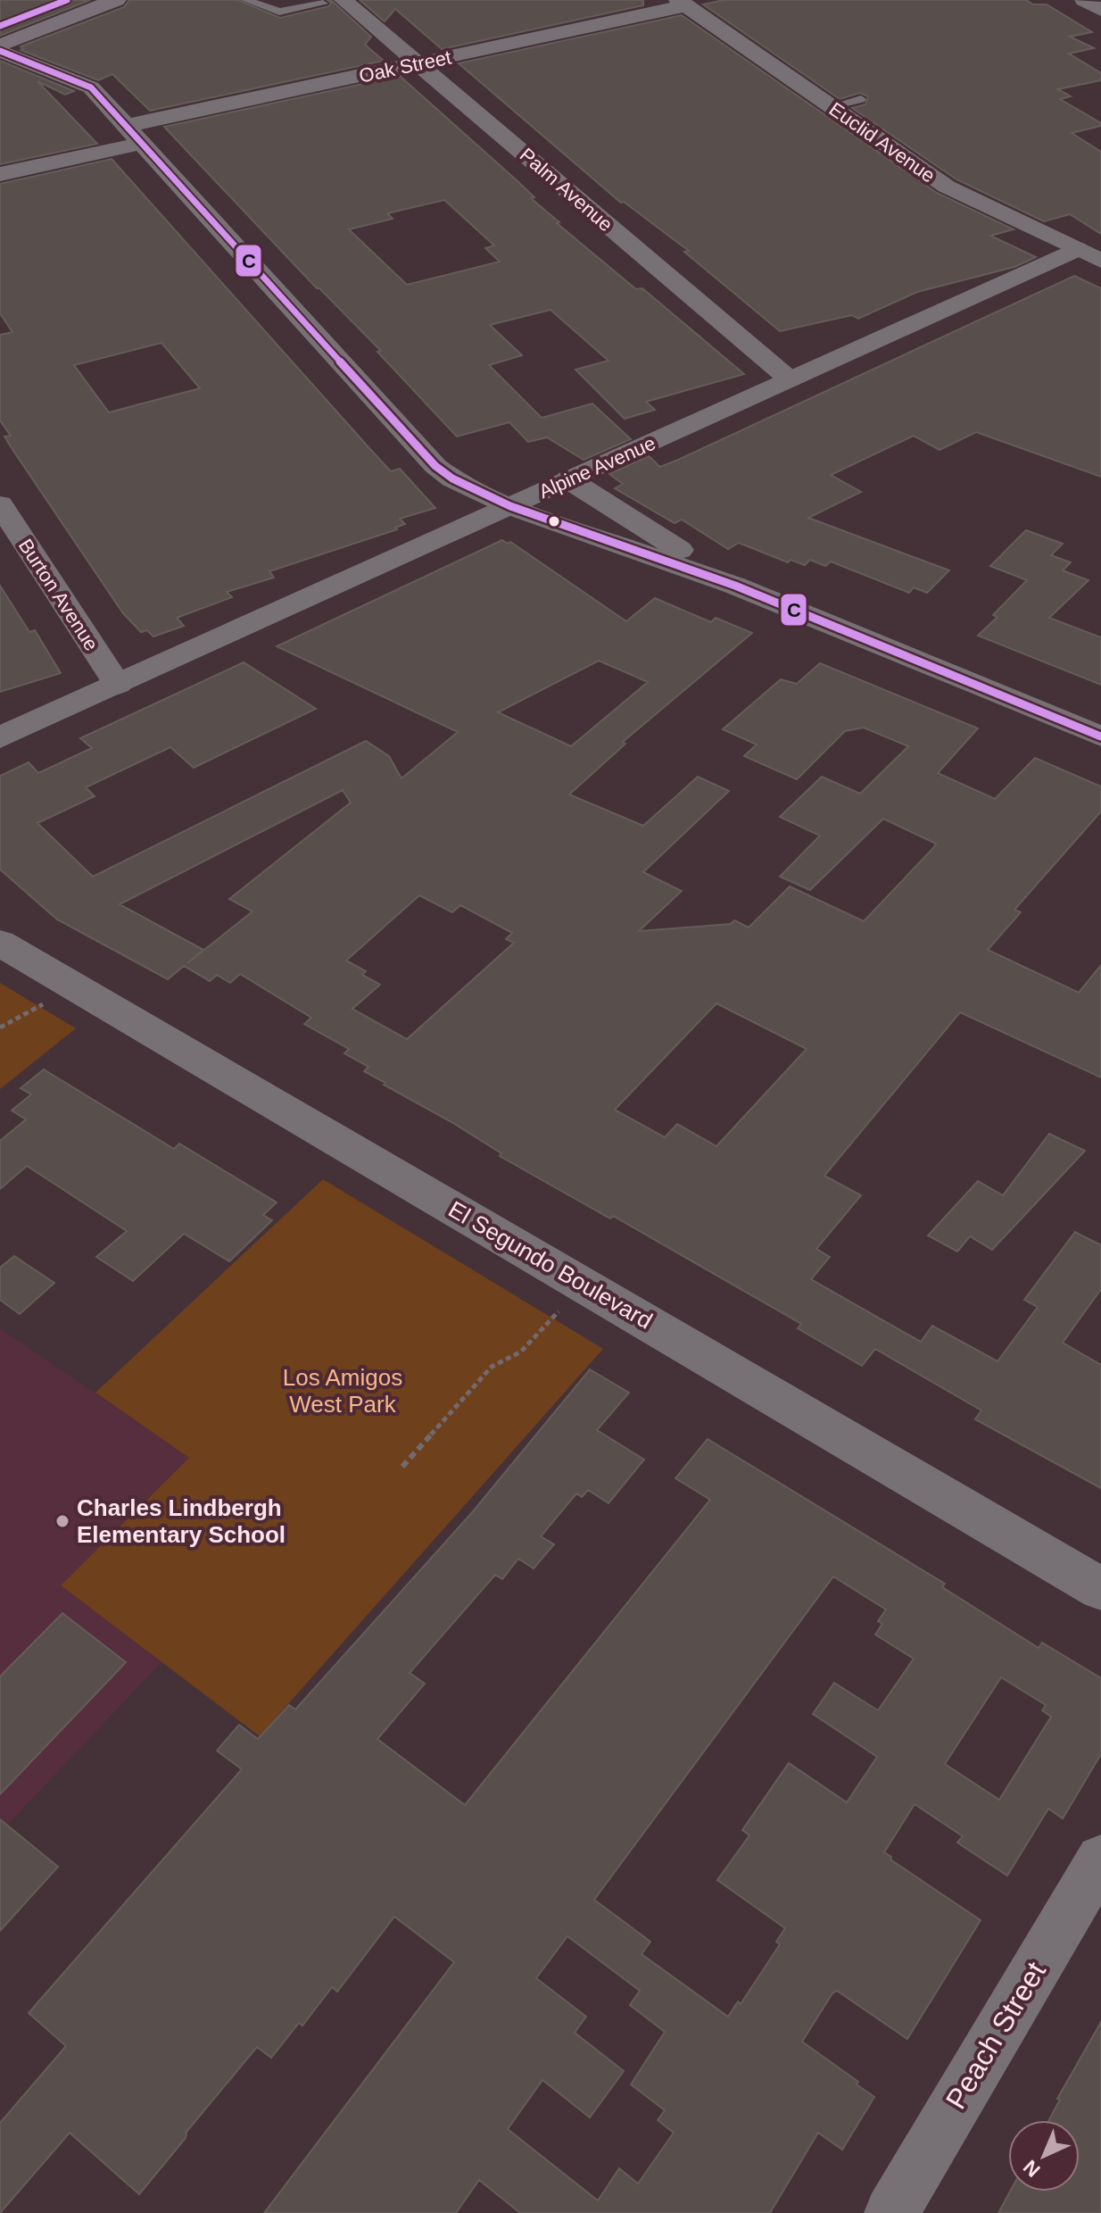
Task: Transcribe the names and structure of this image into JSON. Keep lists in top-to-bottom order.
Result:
{
  "streets": {
    "street": [
      "Oak Street",
      "Euclid Avenue",
      "Palm Avenue",
      "Alpine Avenue",
      "Burton Avenue",
      "El Segundo Boulevard",
      "Peach Street"
    ]
  },
  "crossings": [
    ["Oak Street", "Euclid Avenue"],
    ["Oak Street", "Palm Avenue"],
    ["Euclid Avenue", "Alpine Avenue"],
    ["Palm Avenue", "Alpine Avenue"],
    ["Alpine Avenue", "Burton Avenue"]
  ],
  "parks": ["Los Amigos West Park"],
  "places": ["Charles Lindbergh Elementary School"],
  "lines": ["transit line C"],
  "north": "bottom left"
}
